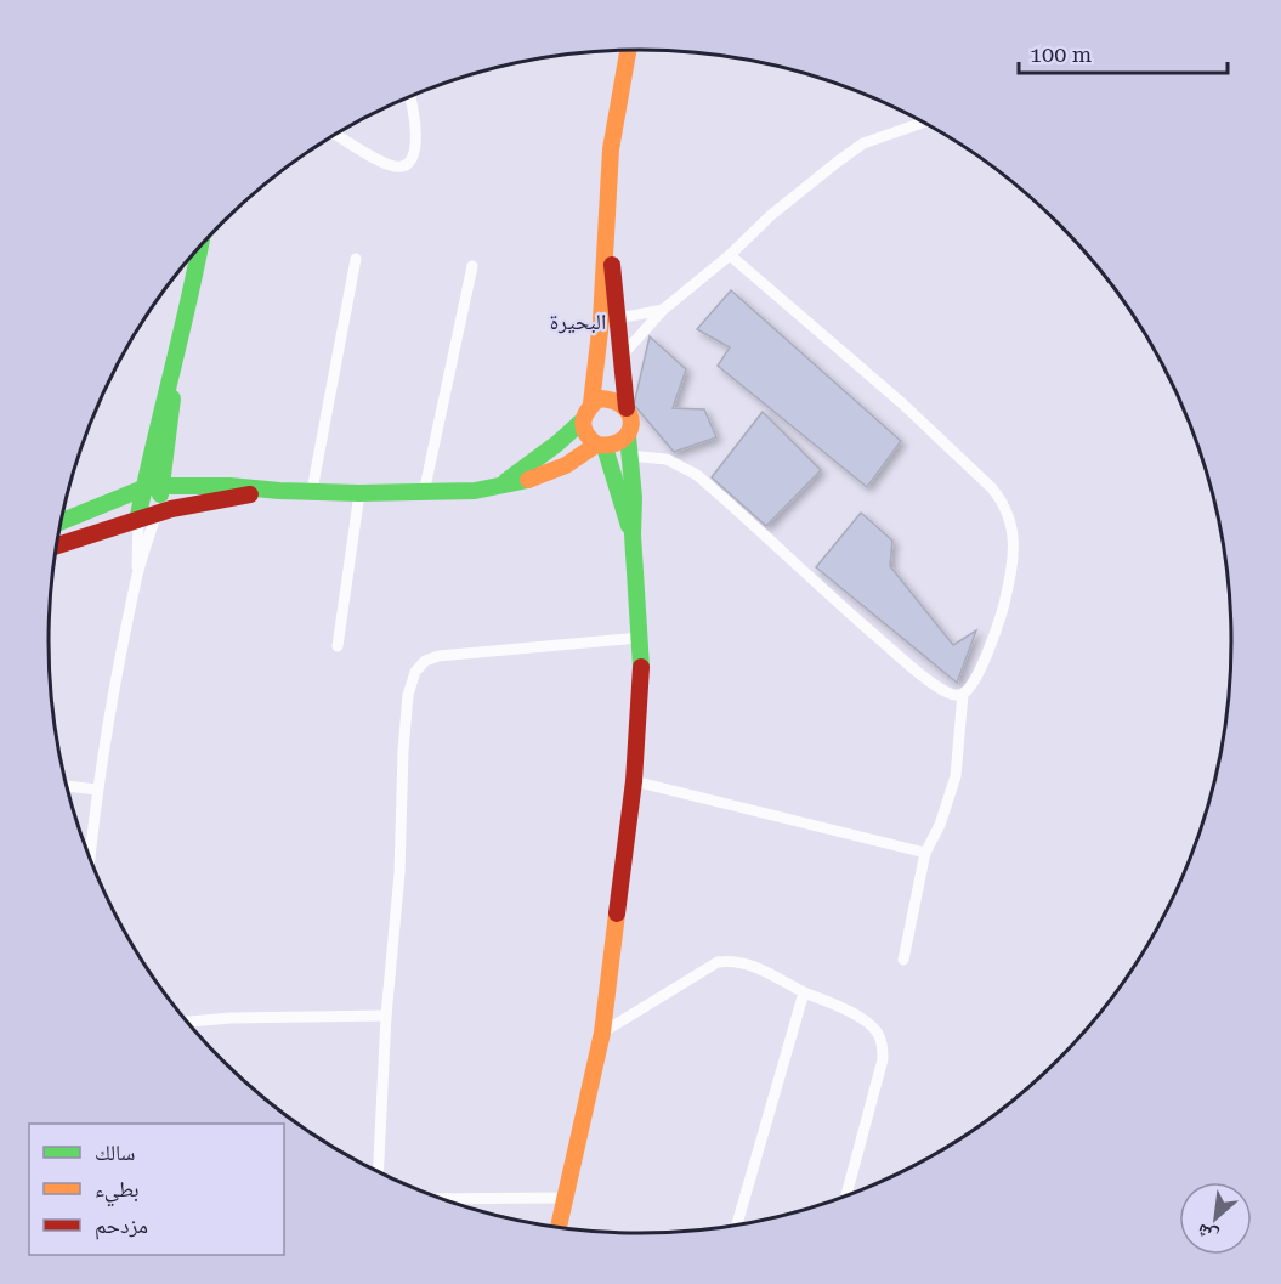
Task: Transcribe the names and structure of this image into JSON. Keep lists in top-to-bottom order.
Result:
{
  "districts": ["البحيرة"],
  "legend": ["سالك", "بطيء", "مزدحم"],
  "scale_bar": "100 m",
  "north": "bottom left"
}
